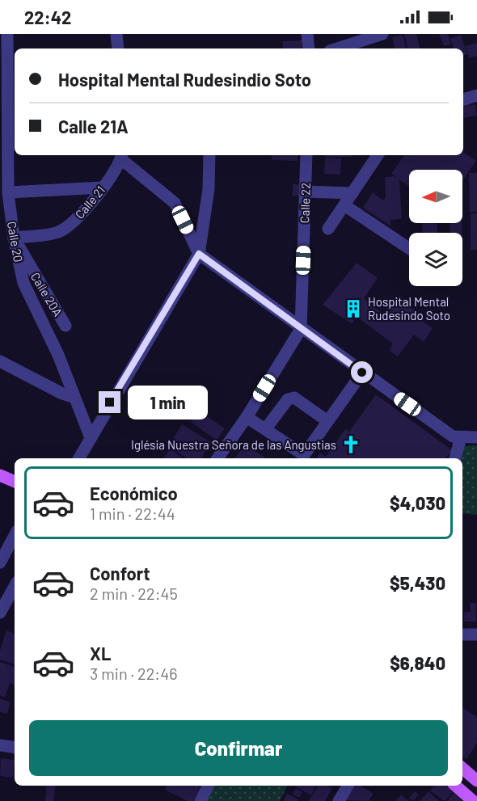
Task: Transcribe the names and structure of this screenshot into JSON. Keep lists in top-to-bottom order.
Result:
{
  "streets": {
    "street": [
      "Calle 21",
      "Calle 22",
      "Calle 20",
      "Calle 20A"
    ]
  },
  "crossings": [
    ["Calle 21", "Calle 20"],
    ["Calle 21", "Calle 20A"],
    ["Calle 20", "Calle 20A"]
  ],
  "places": {
    "building": ["Hospital Mental Rudesindo Soto"],
    "church": ["Iglésia Nuestra Señora de las Angustias"]
  },
  "north": "left",
  "page": {
    "status": "22:42",
    "banner": ["Hospital Mental Rudesindio Soto", "Calle 21A"],
    "bubble": "1 min",
    "list": [
      {
        "name": "Económico",
        "note": "1 min · 22:44",
        "value": "$4,030"
      },
      {
        "name": "Confort",
        "note": "2 min · 22:45",
        "value": "$5,430"
      },
      {
        "name": "XL",
        "note": "3 min · 22:46",
        "value": "$6,840"
      }
    ],
    "buttons": "Confirmar"
  }
}
